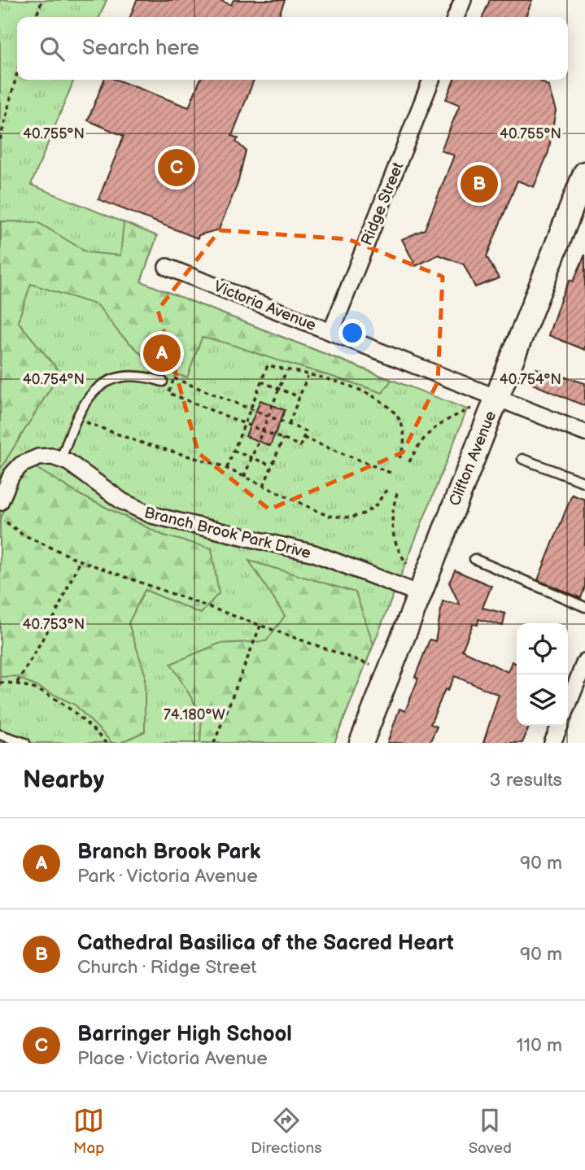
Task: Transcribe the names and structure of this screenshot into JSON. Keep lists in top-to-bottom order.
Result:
{
  "streets": {
    "main road": ["Clifton Avenue"],
    "street": ["Ridge Street", "Victoria Avenue", "Branch Brook Park Drive"]
  },
  "crossings": [
    ["Ridge Street", "Victoria Avenue"],
    ["Victoria Avenue", "Clifton Avenue"],
    ["Clifton Avenue", "Branch Brook Park Drive"]
  ],
  "page": {
    "search": "Search here",
    "pins": ["C", "B", "A"],
    "heading": ["Nearby", "3 results"],
    "list": [
      {
        "mark": "A",
        "name": "Branch Brook Park",
        "note": "Park · Victoria Avenue",
        "value": "90 m"
      },
      {
        "mark": "B",
        "name": "Cathedral Basilica of the Sacred Heart",
        "note": "Church · Ridge Street",
        "value": "90 m"
      },
      {
        "mark": "C",
        "name": "Barringer High School",
        "note": "Place · Victoria Avenue",
        "value": "110 m"
      }
    ],
    "nav": ["Map", "Directions", "Saved"]
  },
  "coordinates": [
    "40.755°N",
    "40.754°N",
    "40.753°N",
    "74.180°W"
  ]
}
